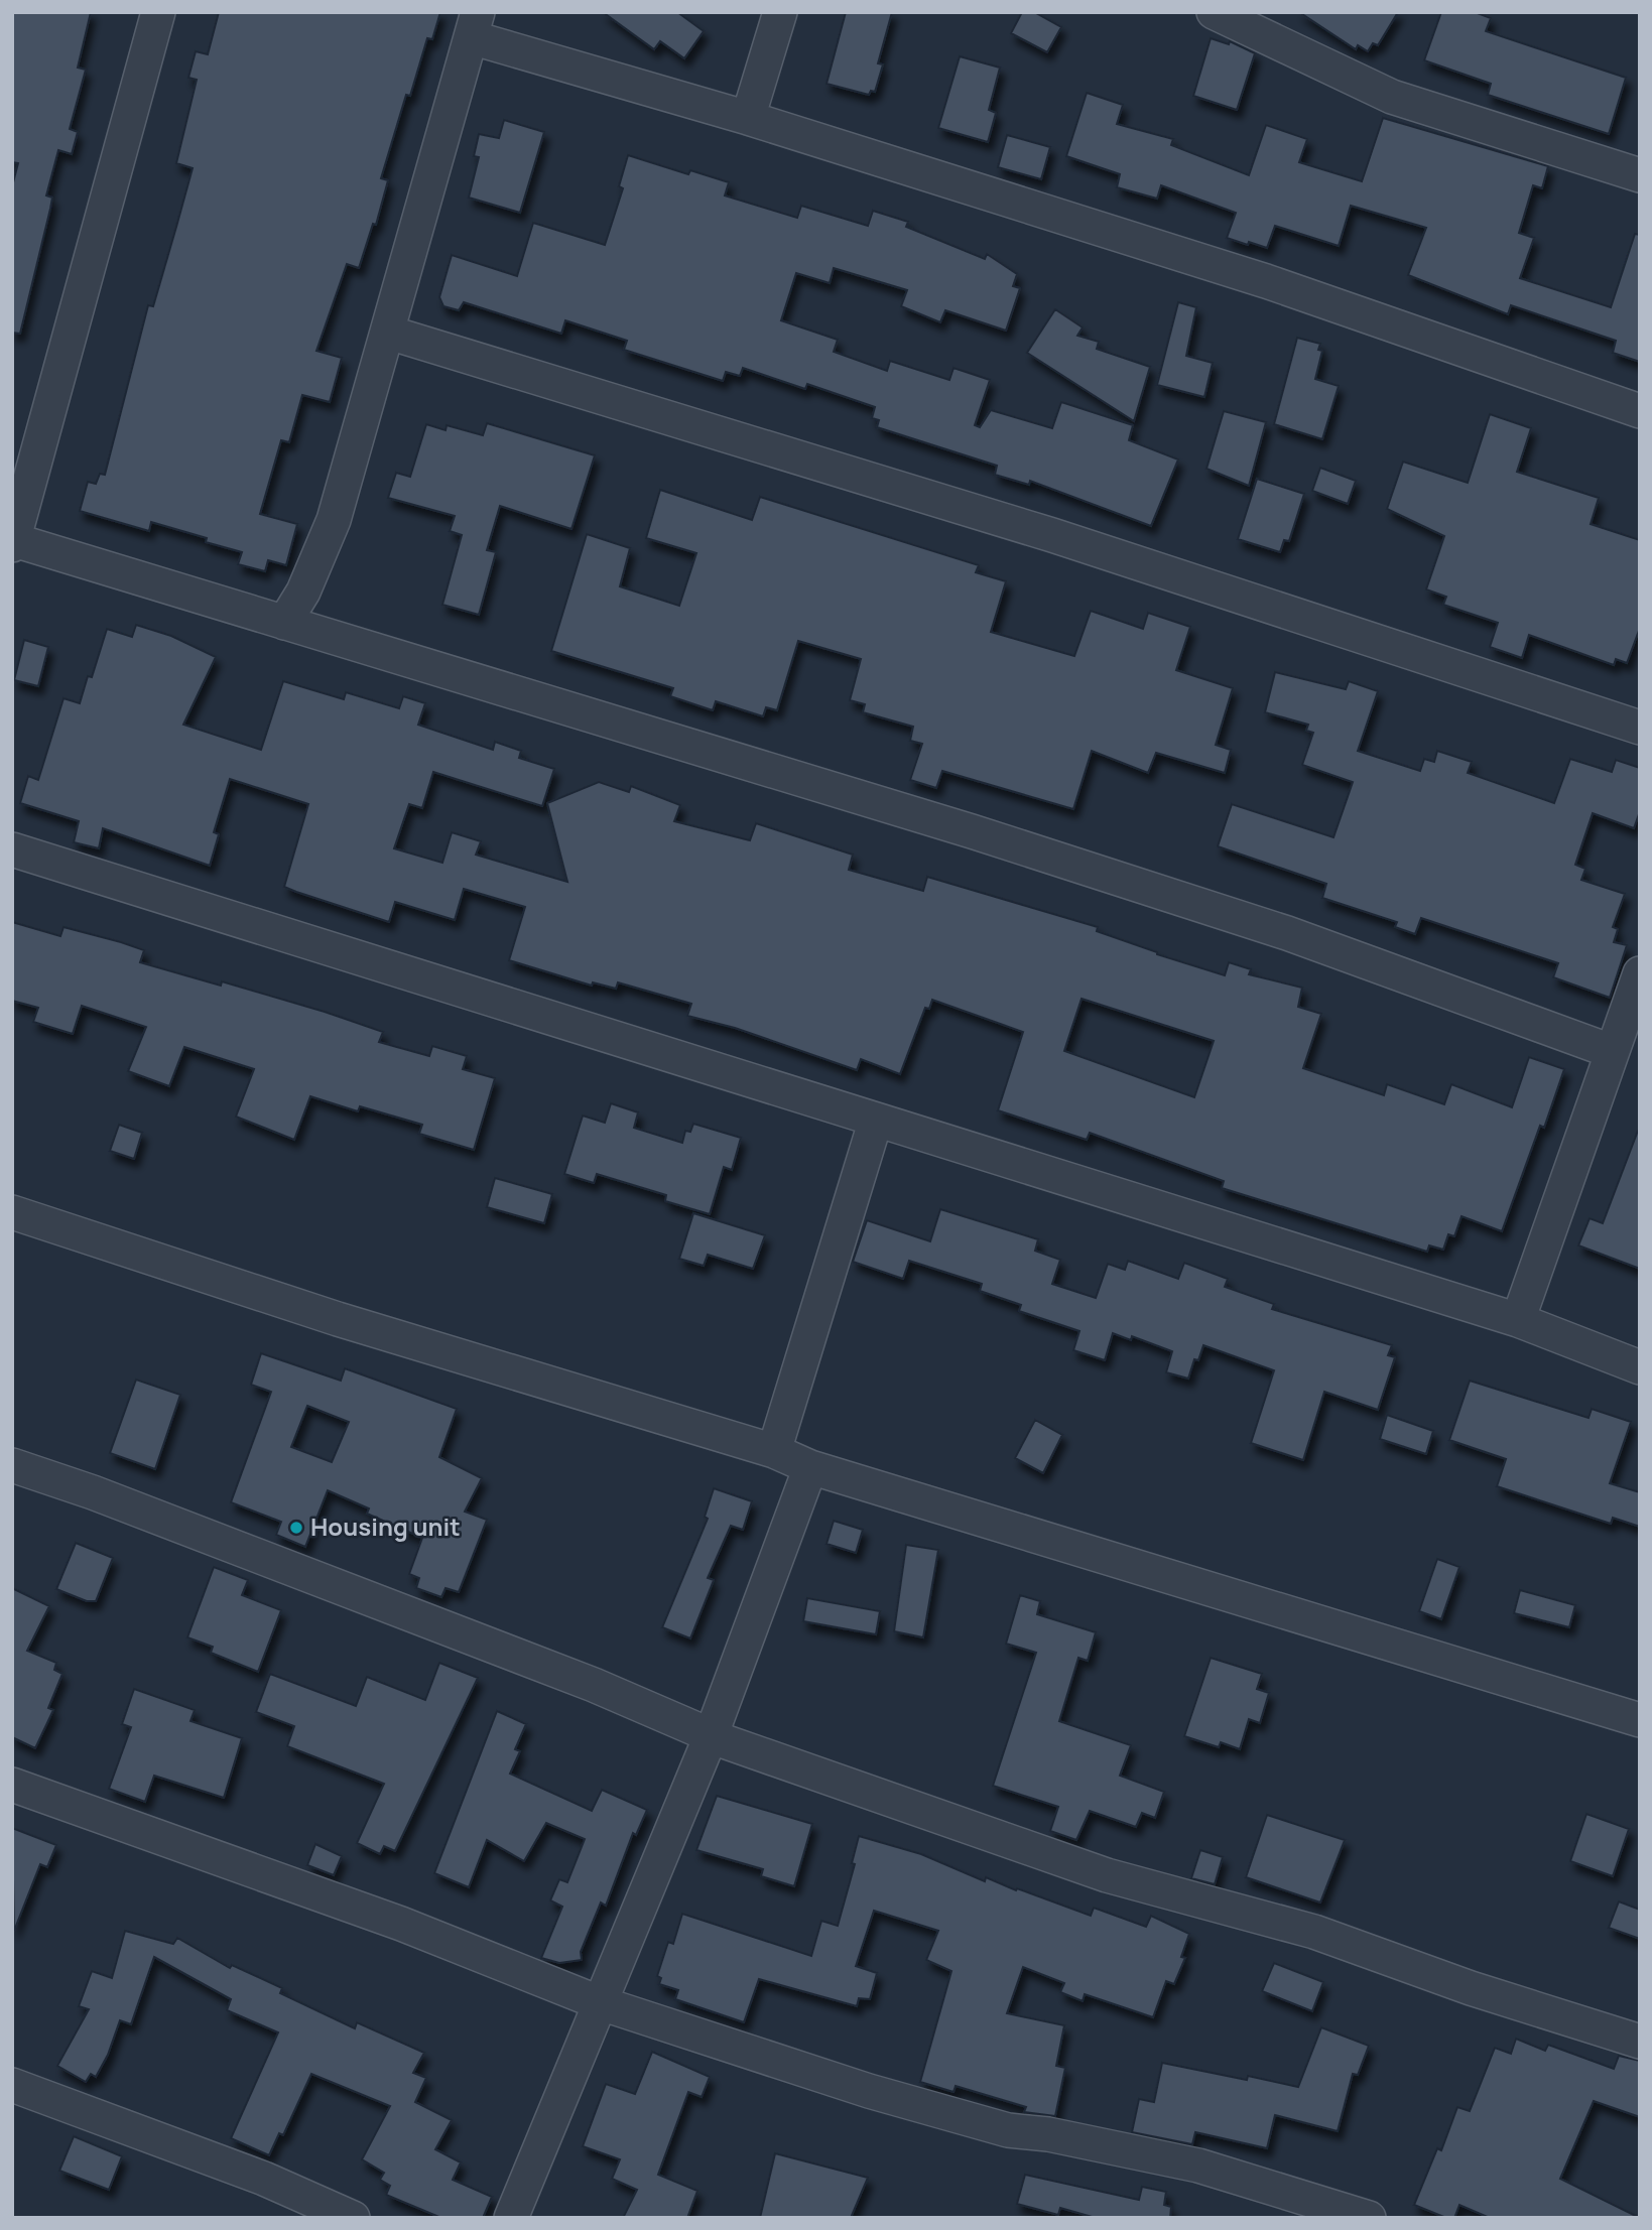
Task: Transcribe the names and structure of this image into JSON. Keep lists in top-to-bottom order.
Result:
{
  "places": ["Housing unit"]
}
